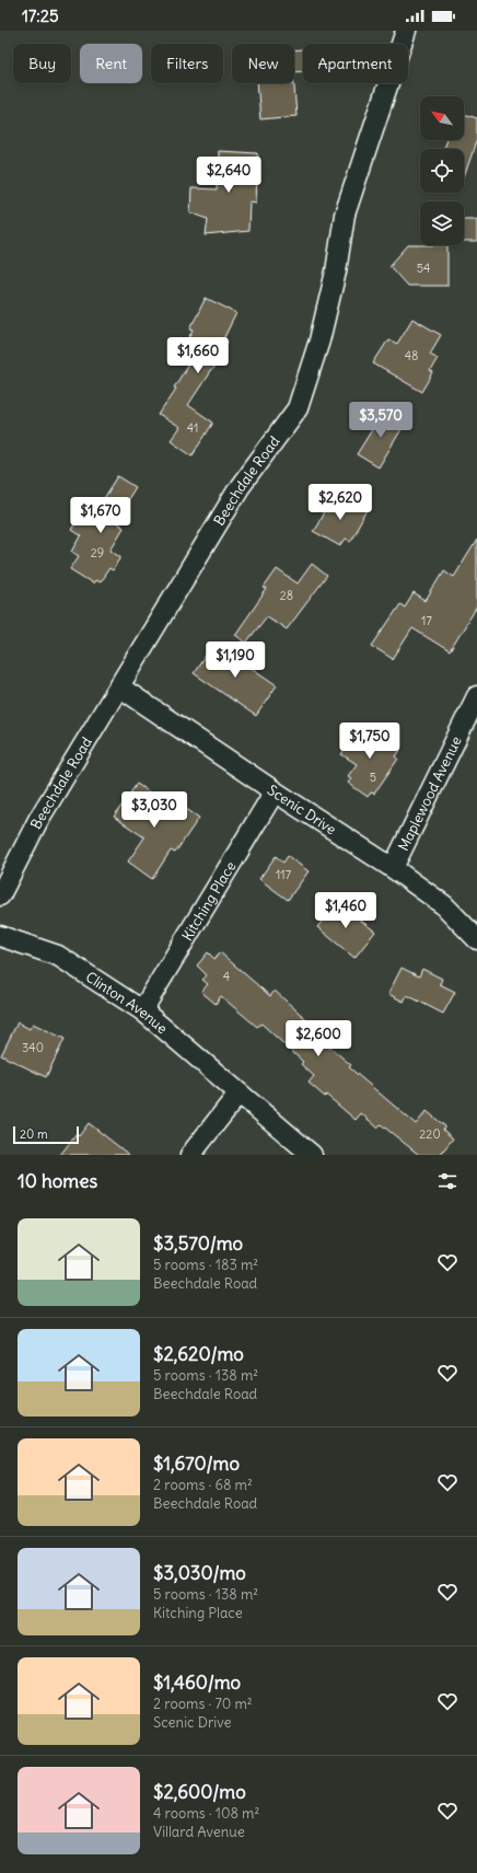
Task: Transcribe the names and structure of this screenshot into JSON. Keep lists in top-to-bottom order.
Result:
{
  "streets": {
    "street": [
      "Beechdale Road",
      "Maplewood Avenue",
      "Scenic Drive",
      "Kitching Place",
      "Clinton Avenue"
    ]
  },
  "crossings": [
    ["Beechdale Road", "Scenic Drive"],
    ["Maplewood Avenue", "Scenic Drive"],
    ["Scenic Drive", "Kitching Place"],
    ["Kitching Place", "Clinton Avenue"]
  ],
  "house_numbers": [
    "54",
    "48",
    "41",
    "29",
    "28",
    "17",
    "5",
    "117",
    "4",
    "340",
    "220"
  ],
  "scale_bar": "20 m",
  "north": "top left",
  "page": {
    "status": "17:25",
    "chip": [
      "Buy",
      "Rent",
      "Filters",
      "New",
      "Apartment"
    ],
    "price": [
      "$2,640",
      "$1,660",
      "$3,570",
      "$2,620",
      "$1,670",
      "$1,190",
      "$1,750",
      "$3,030",
      "$1,460",
      "$2,600"
    ],
    "scale": "20 m",
    "heading": "10 homes",
    "list": [
      {
        "name": "$3,570/mo",
        "note": "5 rooms · 183 m² · Beechdale Road"
      },
      {
        "name": "$2,620/mo",
        "note": "5 rooms · 138 m² · Beechdale Road"
      },
      {
        "name": "$1,670/mo",
        "note": "2 rooms · 68 m² · Beechdale Road"
      },
      {
        "name": "$3,030/mo",
        "note": "5 rooms · 138 m² · Kitching Place"
      },
      {
        "name": "$1,460/mo",
        "note": "2 rooms · 70 m² · Scenic Drive"
      },
      {
        "name": "$2,600/mo",
        "note": "4 rooms · 108 m² · Villard Avenue"
      }
    ]
  }
}
